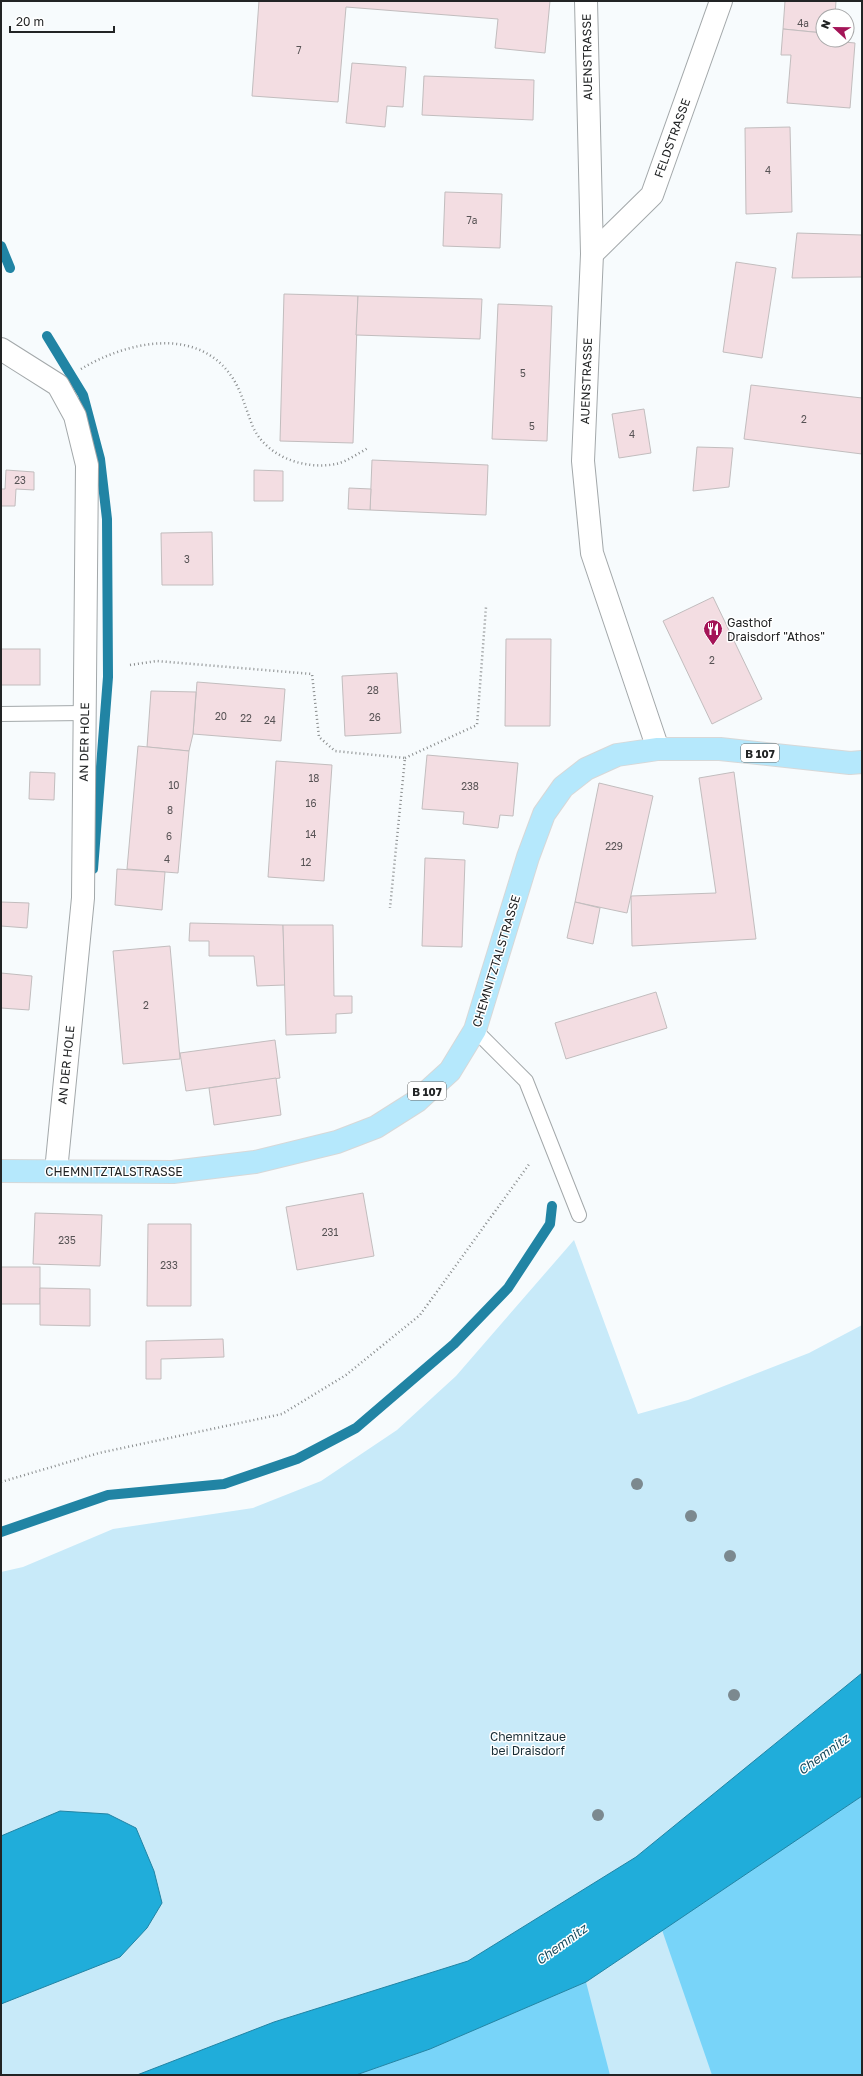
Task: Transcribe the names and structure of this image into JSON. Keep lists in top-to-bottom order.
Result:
{
  "streets": {
    "main road": ["B 107", "CHEMNITZTALSTRASSE"],
    "street": ["AUENSTRASSE", "FELDSTRASSE", "AN DER HOLE"]
  },
  "crossings": [
    ["AUENSTRASSE", "FELDSTRASSE"],
    ["AUENSTRASSE", "CHEMNITZTALSTRASSE"],
    ["AN DER HOLE", "CHEMNITZTALSTRASSE"]
  ],
  "water": ["Chemnitz"],
  "parks": ["Chemnitzaue bei Draisdorf"],
  "places": {
    "restaurant": ["Gasthof Draisdorf \"Athos\""]
  },
  "house_numbers": [
    "4a",
    "7",
    "4",
    "7a",
    "5",
    "2",
    "5",
    "4",
    "23",
    "3",
    "2",
    "28",
    "20",
    "26",
    "22",
    "24",
    "18",
    "10",
    "238",
    "16",
    "8",
    "14",
    "6",
    "229",
    "4",
    "12",
    "2",
    "231",
    "235",
    "233"
  ],
  "scale_bar": "20 m",
  "north": "left"
}
